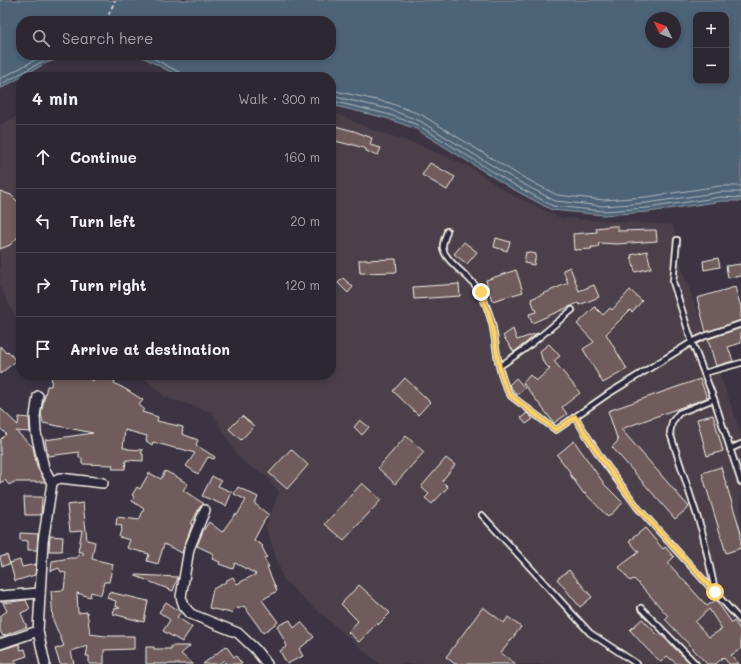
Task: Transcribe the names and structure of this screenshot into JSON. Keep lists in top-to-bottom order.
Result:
{
  "north": "top left",
  "page": {
    "map_buttons": ["+", "−"],
    "search": "Search here",
    "heading": ["4 min", "Walk · 300 m"],
    "list": [
      ["Continue", "160 m"],
      ["Turn left", "20 m"],
      ["Turn right", "120 m"],
      "Arrive at destination"
    ]
  }
}
